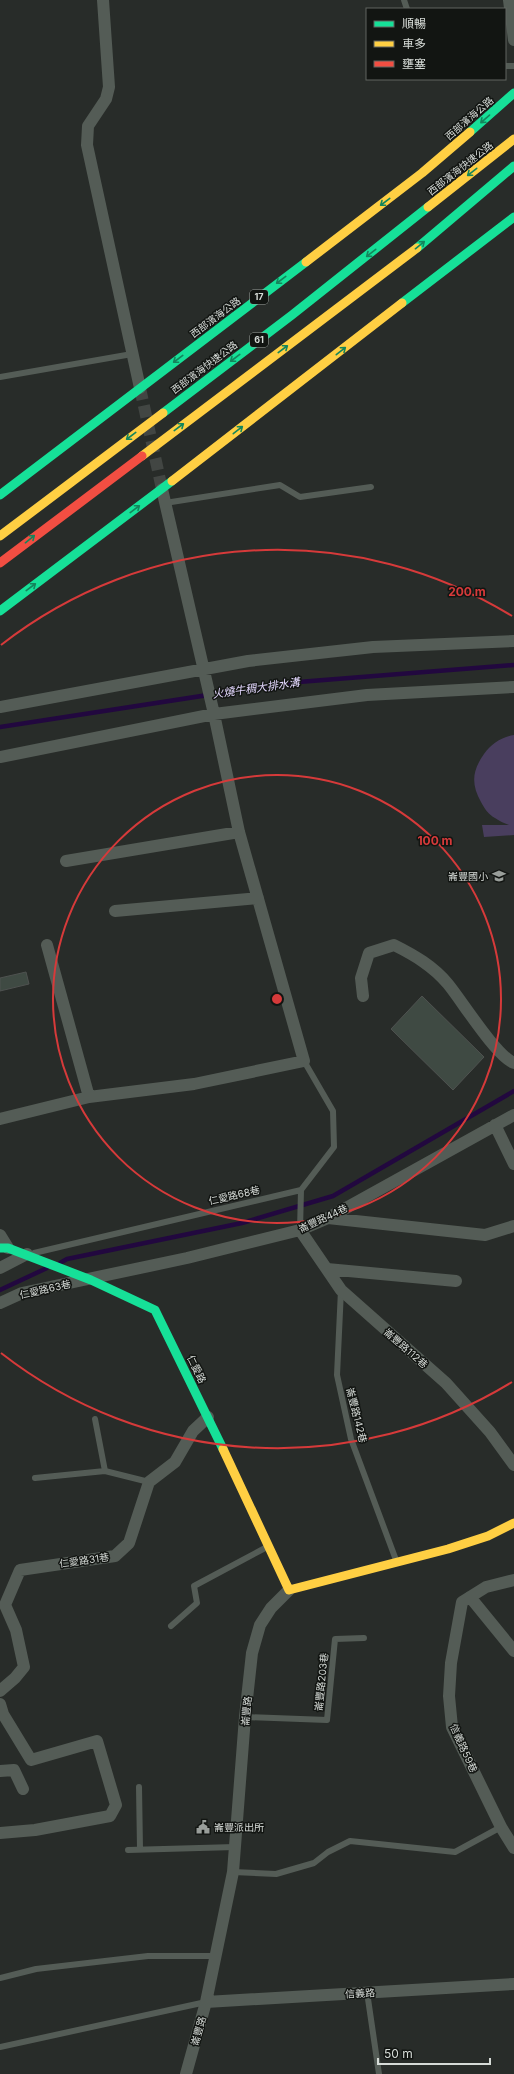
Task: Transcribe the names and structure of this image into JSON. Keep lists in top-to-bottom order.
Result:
{
  "streets": {
    "main road": [
      "西部濱海公路",
      "西部濱海快速公路",
      "17",
      "61",
      "仁愛路"
    ],
    "street": [
      "崙豐路44巷",
      "仁愛路63巷",
      "崙豐路112巷",
      "仁愛路31巷",
      "崙豐路",
      "信義路59巷",
      "信義路"
    ],
    "lane": ["仁愛路68巷", "崙豐路142巷", "崙豐路203巷"]
  },
  "crossings": [
    ["仁愛路68巷", "仁愛路"],
    ["崙豐路44巷", "仁愛路63巷"],
    ["崙豐路44巷", "崙豐路112巷"],
    ["崙豐路44巷", "仁愛路"],
    ["仁愛路63巷", "仁愛路"],
    ["崙豐路112巷", "崙豐路142巷"],
    ["仁愛路", "崙豐路"],
    ["崙豐路203巷", "崙豐路"],
    ["崙豐路", "信義路"]
  ],
  "water": ["火燒牛稠大排水溝"],
  "places": {
    "school or university": ["崙豐國小"],
    "public building": ["崙豐派出所"]
  },
  "legend": ["順暢", "車多", "壅塞"],
  "scale_bar": "50 m",
  "rings": ["200 m", "100 m"]
}
